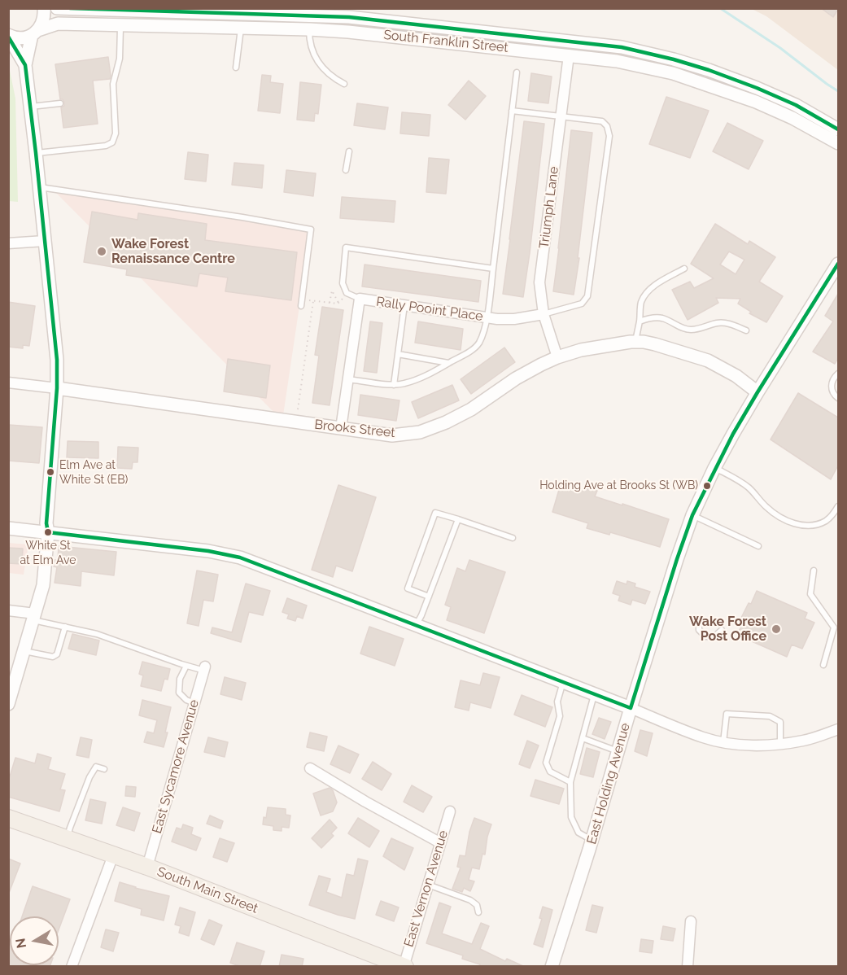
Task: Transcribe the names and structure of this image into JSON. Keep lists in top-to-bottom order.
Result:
{
  "streets": {
    "main road": ["South Main Street"],
    "street": [
      "South Franklin Street",
      "Triumph Lane",
      "Rally Pooint Place",
      "Brooks Street",
      "East Sycamore Avenue",
      "East Holding Avenue",
      "East Vernon Avenue"
    ]
  },
  "crossings": [
    ["South Franklin Street", "Triumph Lane"],
    ["Triumph Lane", "Rally Pooint Place"],
    ["Triumph Lane", "Brooks Street"],
    ["Rally Pooint Place", "Brooks Street"],
    ["Brooks Street", "East Holding Avenue"],
    ["East Sycamore Avenue", "South Main Street"],
    ["East Vernon Avenue", "South Main Street"]
  ],
  "places": [
    "Wake Forest Renaissance Centre",
    "Elm Ave at White St (EB)",
    "Holding Ave at Brooks St (WB)",
    "White St at Elm Ave",
    "Wake Forest Post Office"
  ],
  "north": "left"
}
